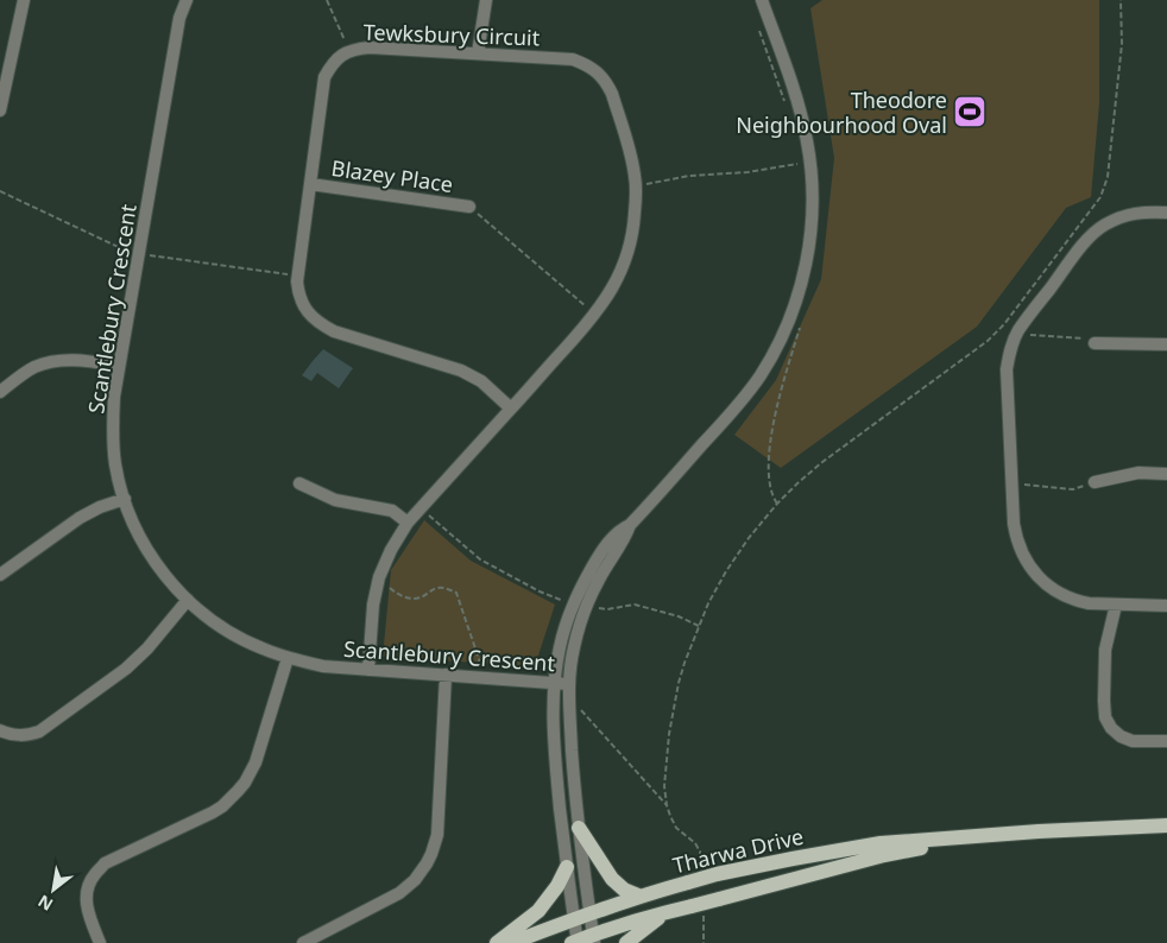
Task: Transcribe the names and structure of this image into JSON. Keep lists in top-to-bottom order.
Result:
{
  "streets": {
    "main road": ["Tharwa Drive"],
    "street": ["Tewksbury Circuit", "Blazey Place", "Scantlebury Crescent"]
  },
  "crossings": [
    ["Tewksbury Circuit", "Blazey Place"],
    ["Tewksbury Circuit", "Scantlebury Crescent"]
  ],
  "places": {
    "sports": ["Theodore Neighbourhood Oval"]
  },
  "north": "bottom left"
}
